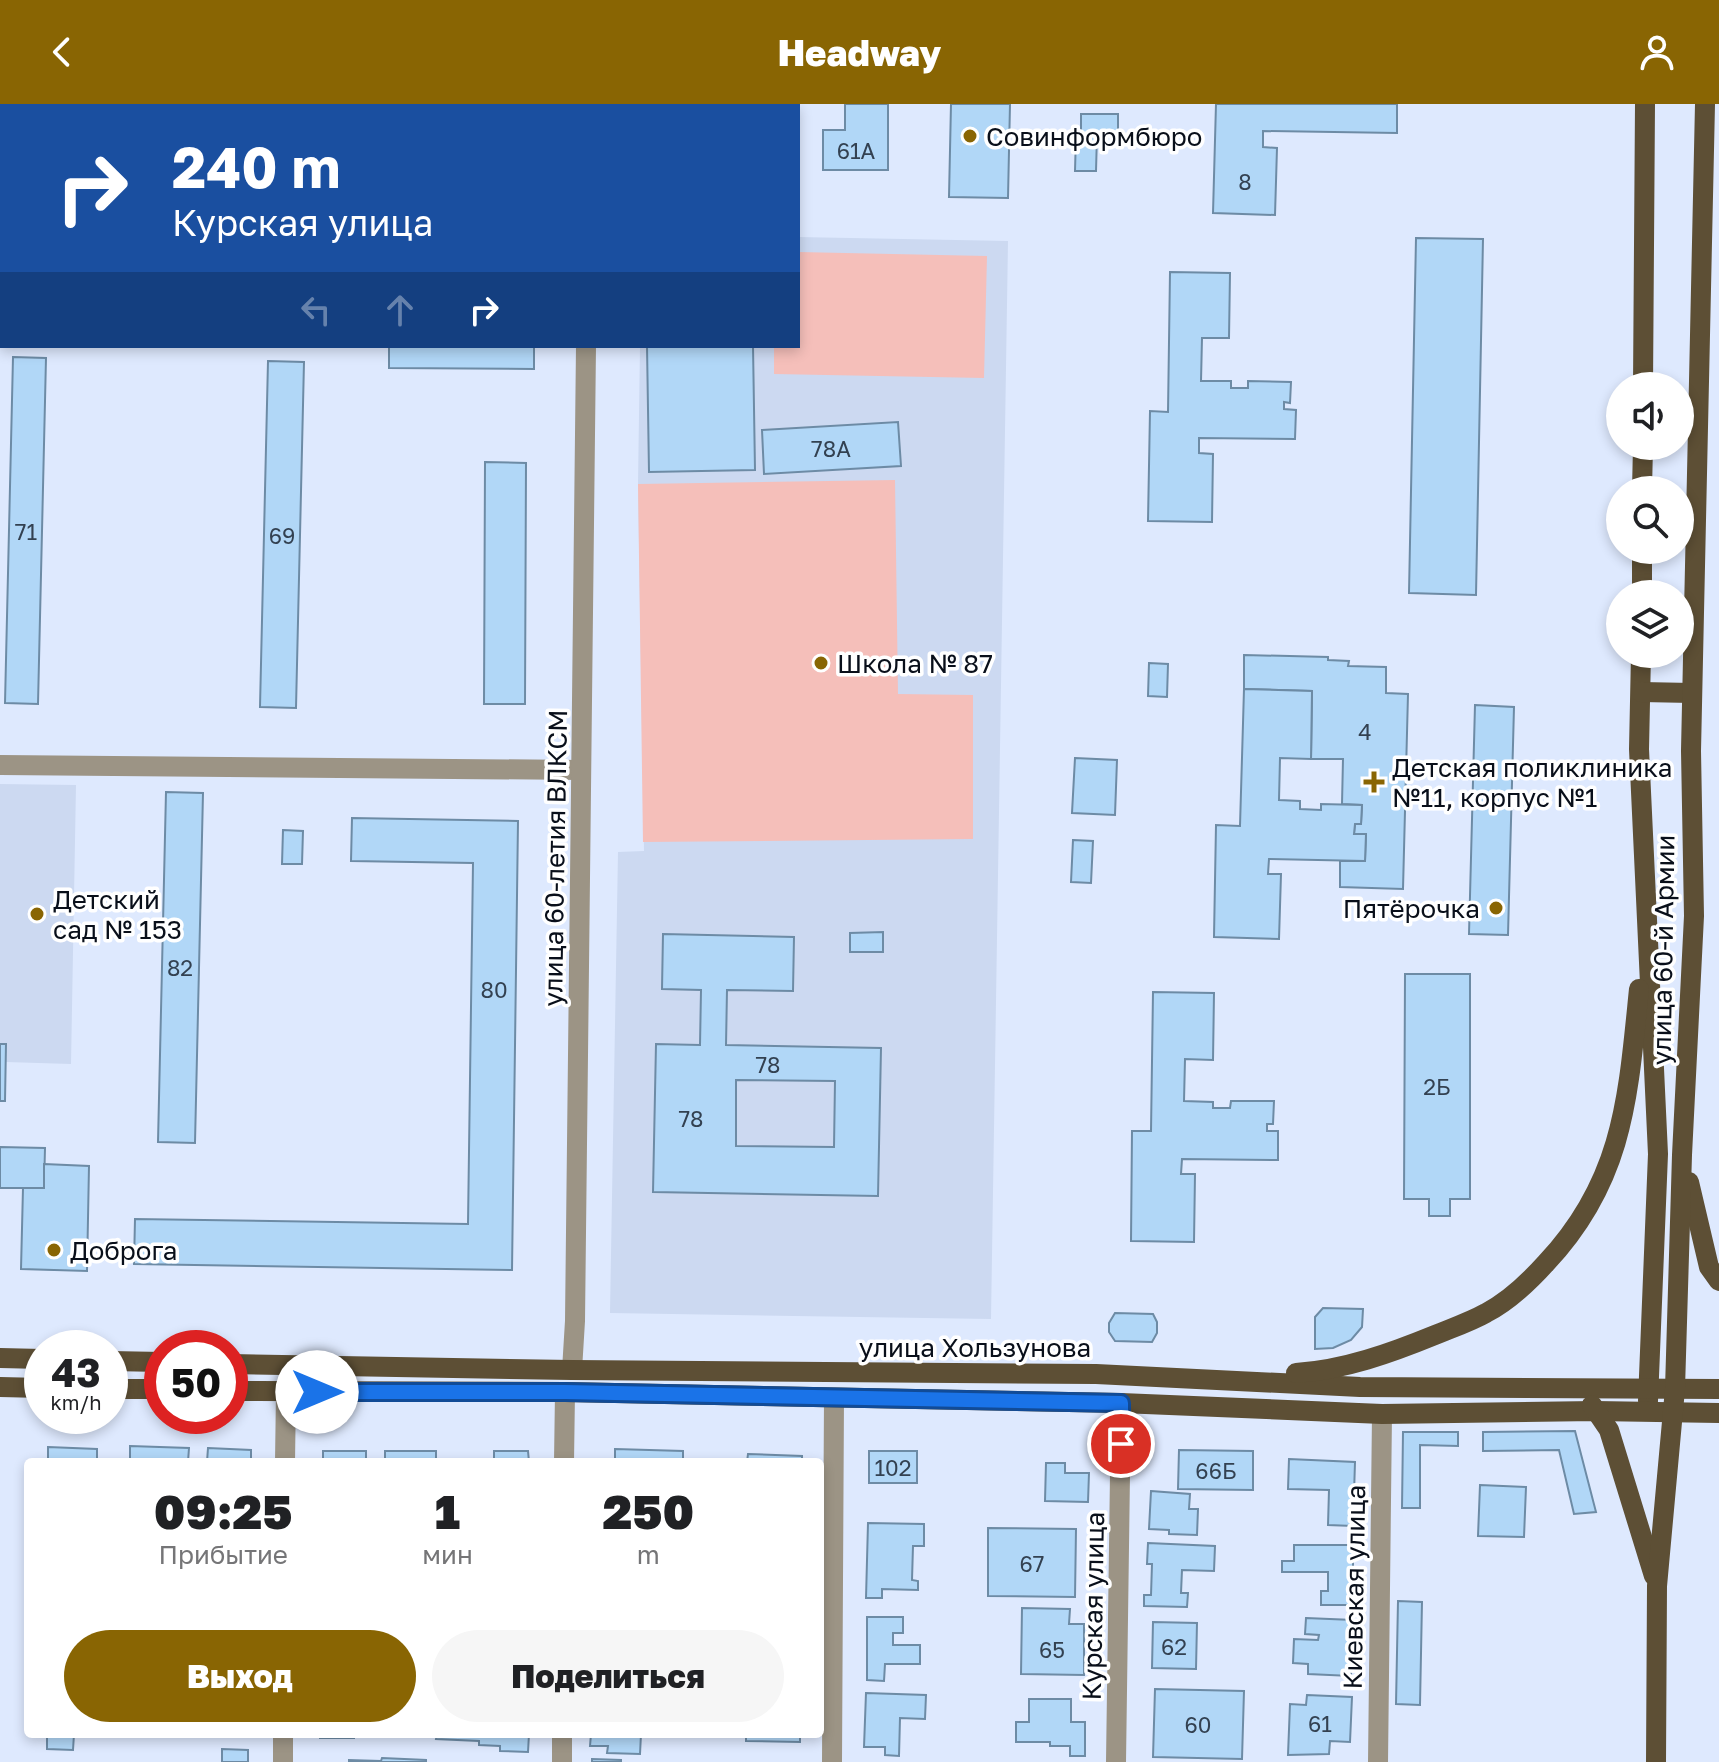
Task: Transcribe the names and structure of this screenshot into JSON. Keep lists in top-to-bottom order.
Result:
{
  "streets": {
    "main road": ["улица 60-й Армии", "улица Хользунова"],
    "street": ["улица 60-летия ВЛКСМ", "Киевская улица", "Курская улица"]
  },
  "crossings": [
    ["улица 60-летия ВЛКСМ", "улица Хользунова"],
    ["улица 60-й Армии", "улица Хользунова"],
    ["улица Хользунова", "Киевская улица"],
    ["улица Хользунова", "Курская улица"]
  ],
  "places": {
    "other": [
      "Совинформбюро",
      "Школа № 87",
      "Пятёрочка",
      "Детский сад № 153",
      "Доброга"
    ],
    "health": ["Детская поликлиника №11, корпус №1"]
  },
  "house_numbers": [
    "61А",
    "8",
    "78А",
    "71",
    "69",
    "4",
    "82",
    "80",
    "78",
    "2Б",
    "78",
    "102",
    "66Б",
    "67",
    "62",
    "65",
    "61",
    "60"
  ],
  "page": {
    "header": "Headway",
    "turn": ["240 m", "Курская улица"],
    "speed": "43 km/h",
    "limit": "50",
    "eta": [
      "09:25",
      "Прибытие",
      "1",
      "мин",
      "250",
      "m"
    ],
    "buttons": ["Выход", "Поделиться"]
  }
}
